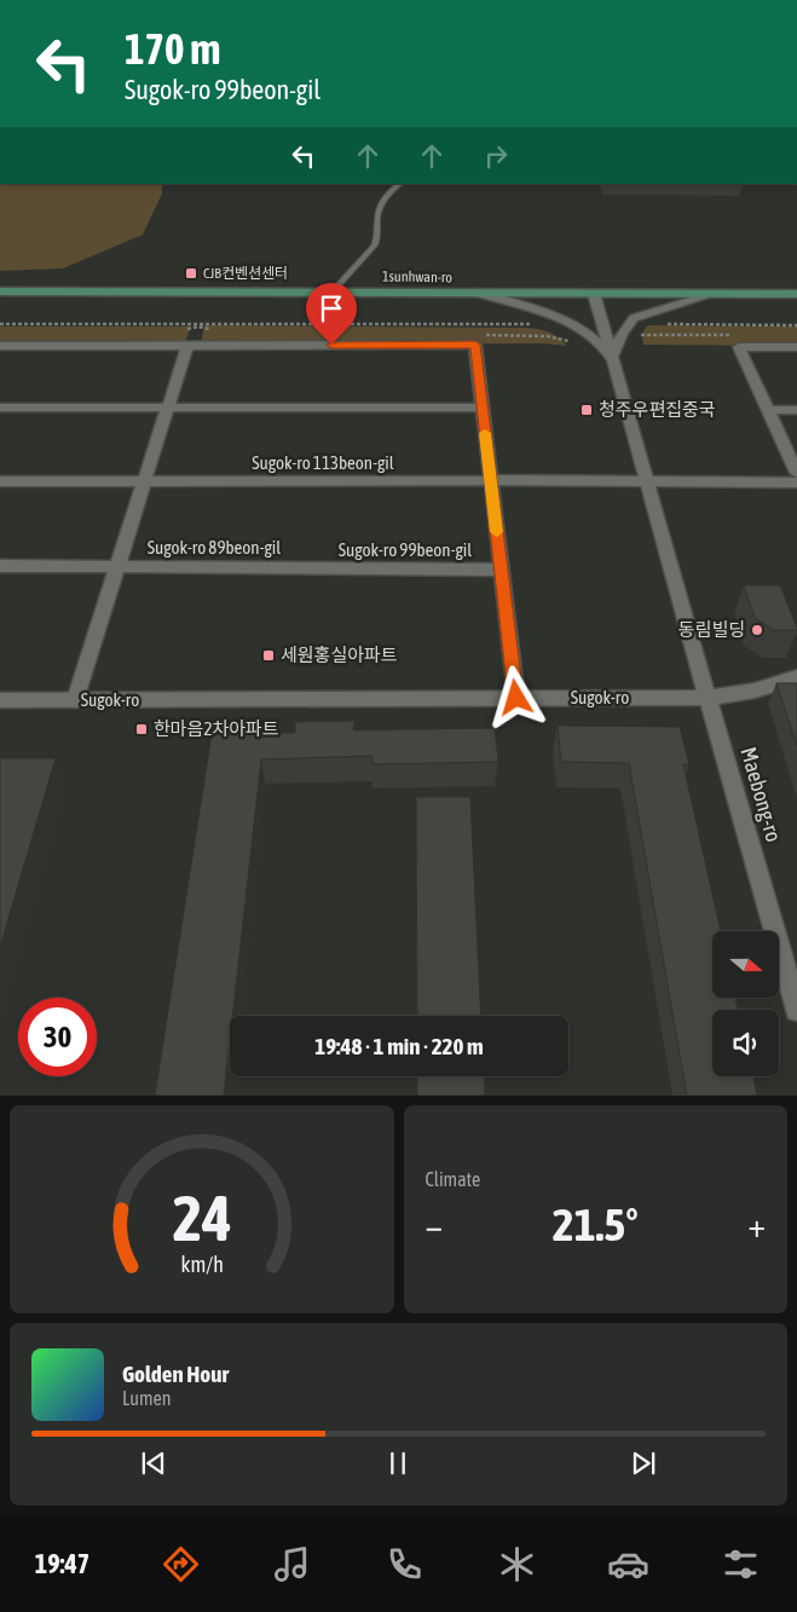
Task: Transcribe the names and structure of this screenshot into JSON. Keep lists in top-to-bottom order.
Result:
{
  "streets": {
    "main road": ["1sunhwan-ro"],
    "street": [
      "Sugok-ro 113beon-gil",
      "Sugok-ro 89beon-gil",
      "Sugok-ro 99beon-gil",
      "Sugok-ro",
      "Maebong-ro"
    ]
  },
  "crossings": [
    ["Sugok-ro 113beon-gil", "Sugok-ro 89beon-gil"],
    ["Sugok-ro 113beon-gil", "Sugok-ro 99beon-gil"],
    ["Sugok-ro 89beon-gil", "Sugok-ro 99beon-gil"],
    ["Sugok-ro 89beon-gil", "Sugok-ro"],
    ["Sugok-ro 99beon-gil", "Sugok-ro"],
    ["Sugok-ro", "Maebong-ro"]
  ],
  "places": {
    "transit": [
      "CJB컨벤션센터",
      "청주우편집중국",
      "세원홍실아파트",
      "한마음2차아파트"
    ],
    "other": ["동림빌딩"]
  },
  "north": "right",
  "page": {
    "turn": ["170 m", "Sugok-ro 99beon-gil"],
    "limit": "30",
    "trip": "19:48 · 1 min · 220 m",
    "tile": "Climate",
    "heat": ["−", "21.5°", "+"],
    "song": ["Golden Hour", "Lumen"],
    "tabs": "19:47",
    "gauge": ["24", "km/h"]
  }
}
